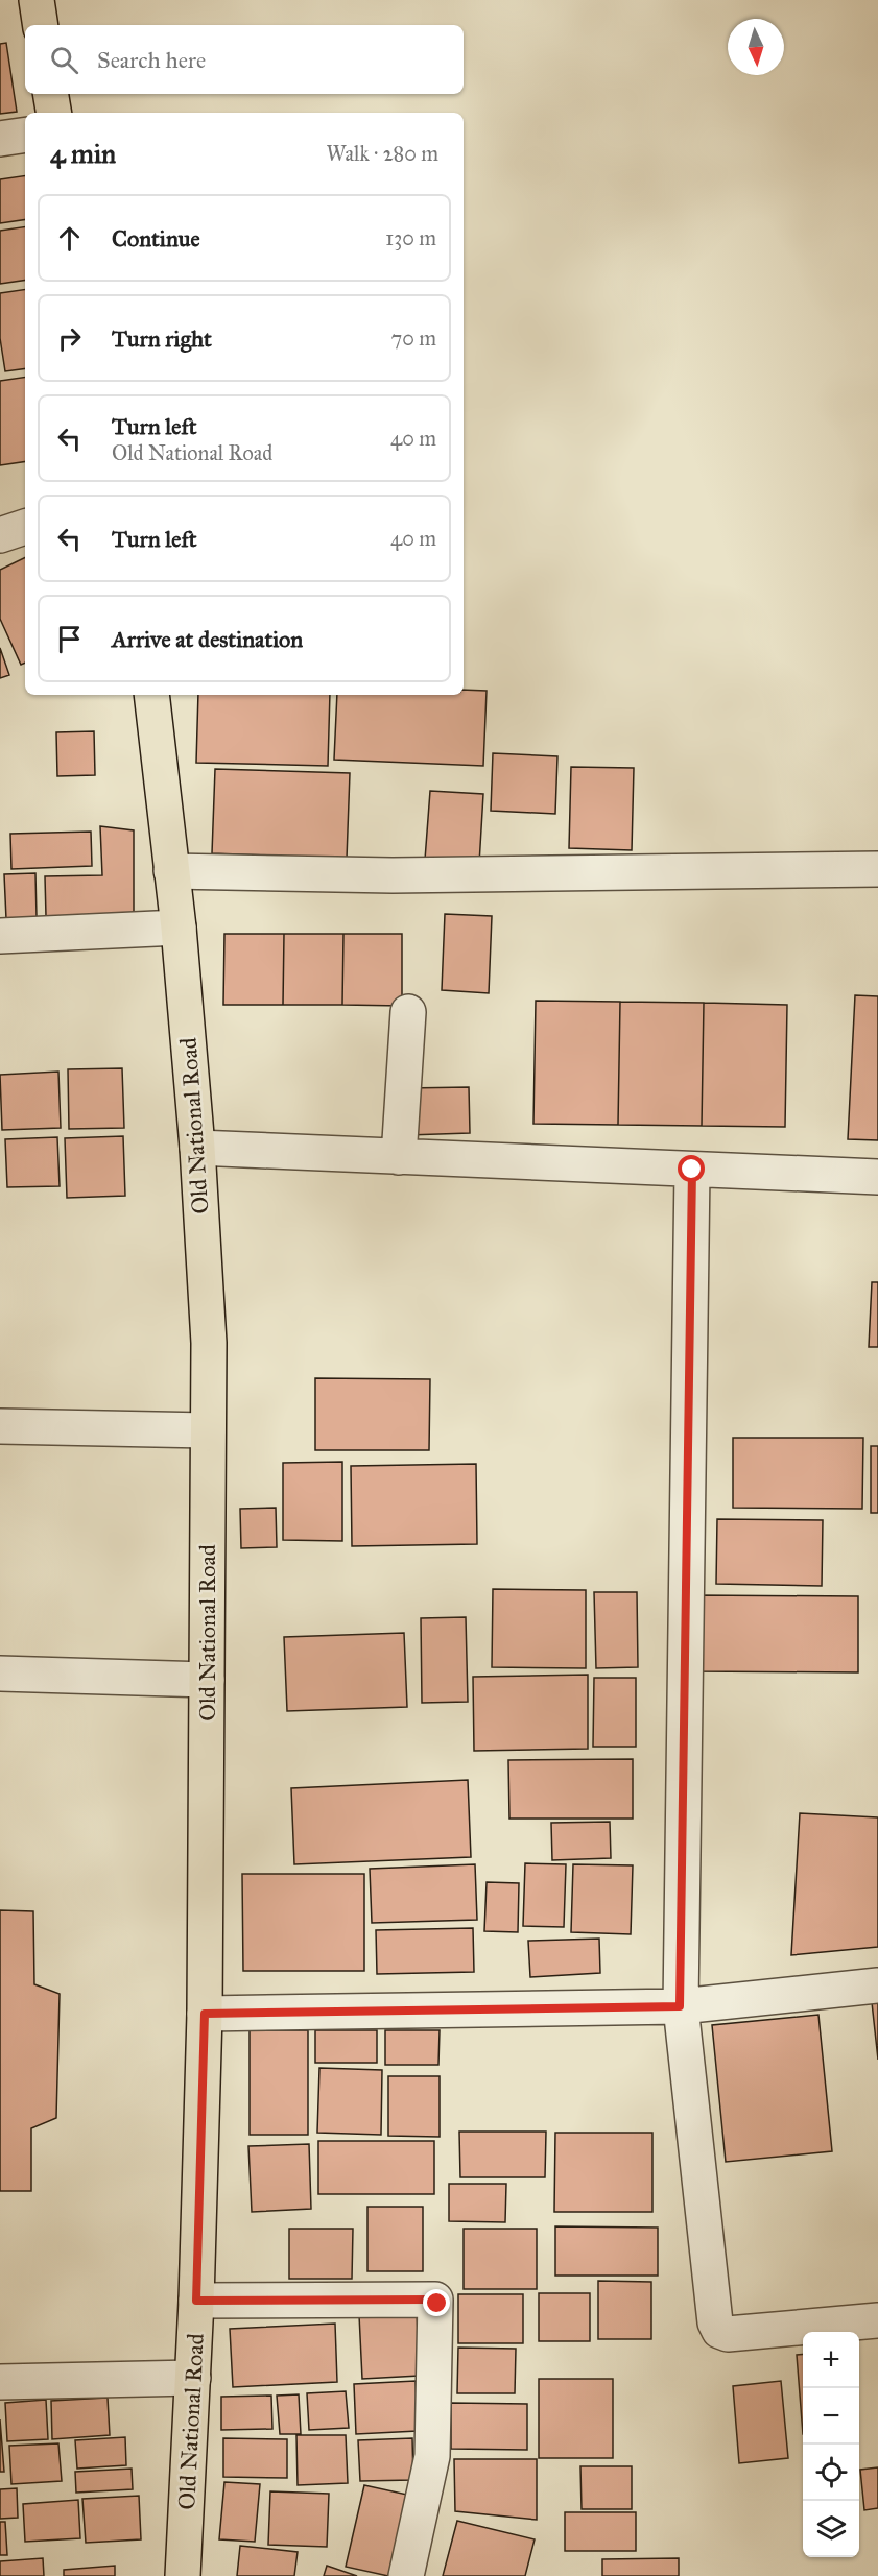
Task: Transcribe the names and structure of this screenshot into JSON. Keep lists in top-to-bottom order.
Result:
{
  "streets": {
    "main road": ["Old National Road"]
  },
  "north": "bottom",
  "page": {
    "search": "Search here",
    "heading": ["4 min", "Walk · 280 m"],
    "list": [
      ["Continue", "130 m"],
      ["Turn right", "70 m"],
      ["Turn left", "Old National Road", "40 m"],
      ["Turn left", "40 m"],
      "Arrive at destination"
    ],
    "map_buttons": ["+", "−"]
  }
}
